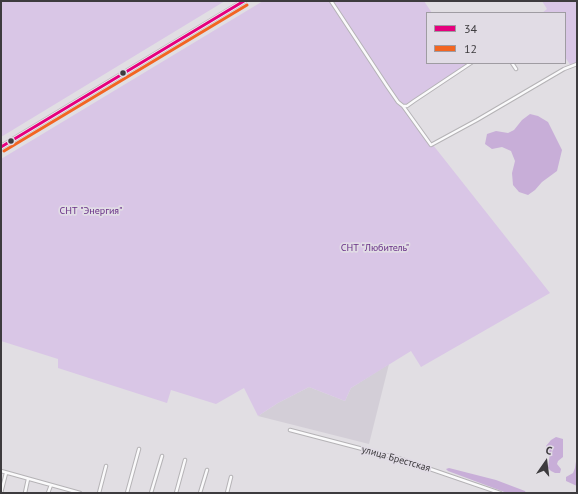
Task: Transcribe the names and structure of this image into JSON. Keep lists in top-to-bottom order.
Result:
{
  "streets": {
    "street": ["улица Брестская"]
  },
  "parks": ["СНТ \"Энергия\"", "СНТ \"Любитель\""],
  "lines": ["transit line 34", "transit line 12"],
  "legend": ["34", "12"],
  "north": "top"
}
